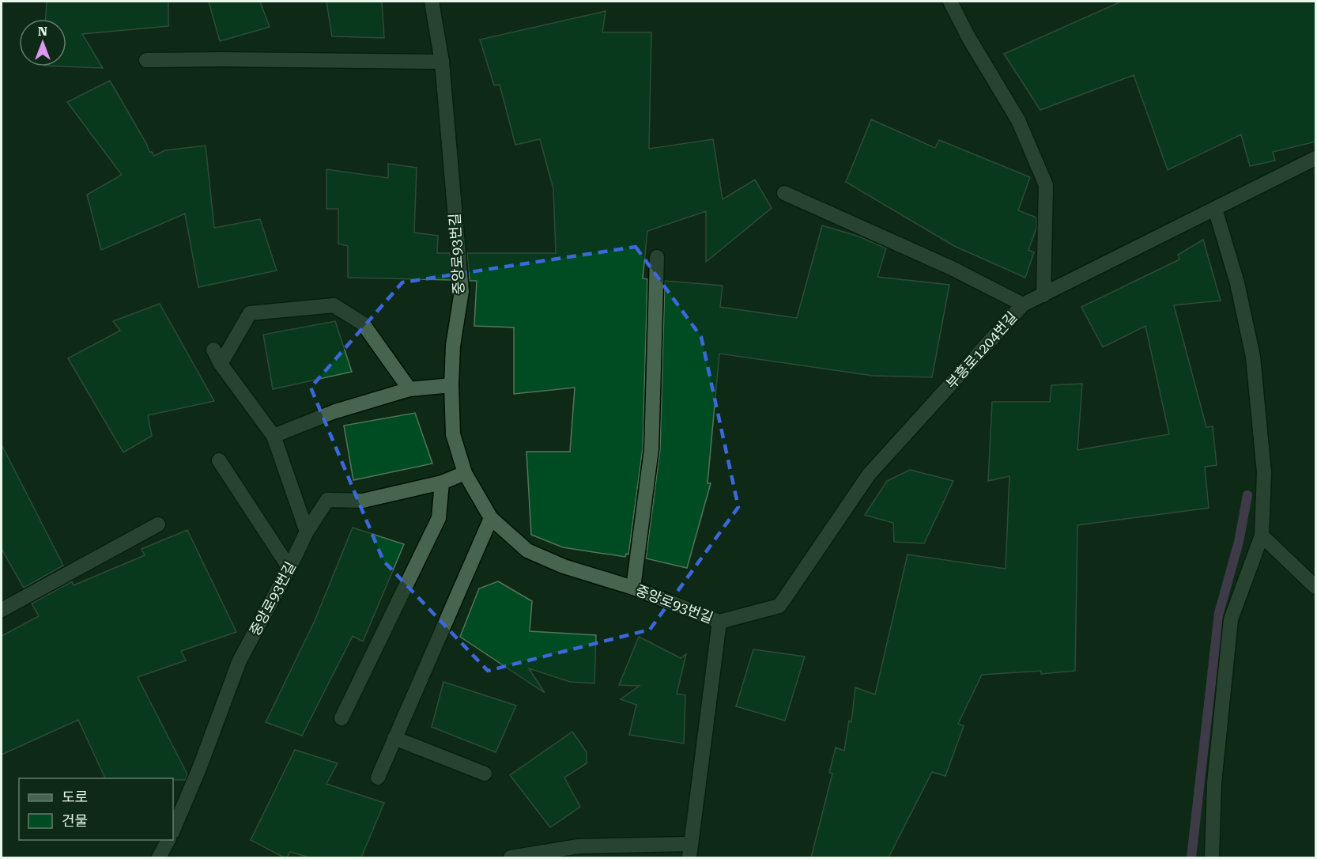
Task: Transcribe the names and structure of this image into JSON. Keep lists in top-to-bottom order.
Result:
{
  "streets": {
    "street": ["중앙로93번길", "부흥로1204번길"]
  },
  "crossings": [
    ["중앙로93번길", "부흥로1204번길"]
  ],
  "legend": ["도로", "건물"],
  "north": "top"
}
